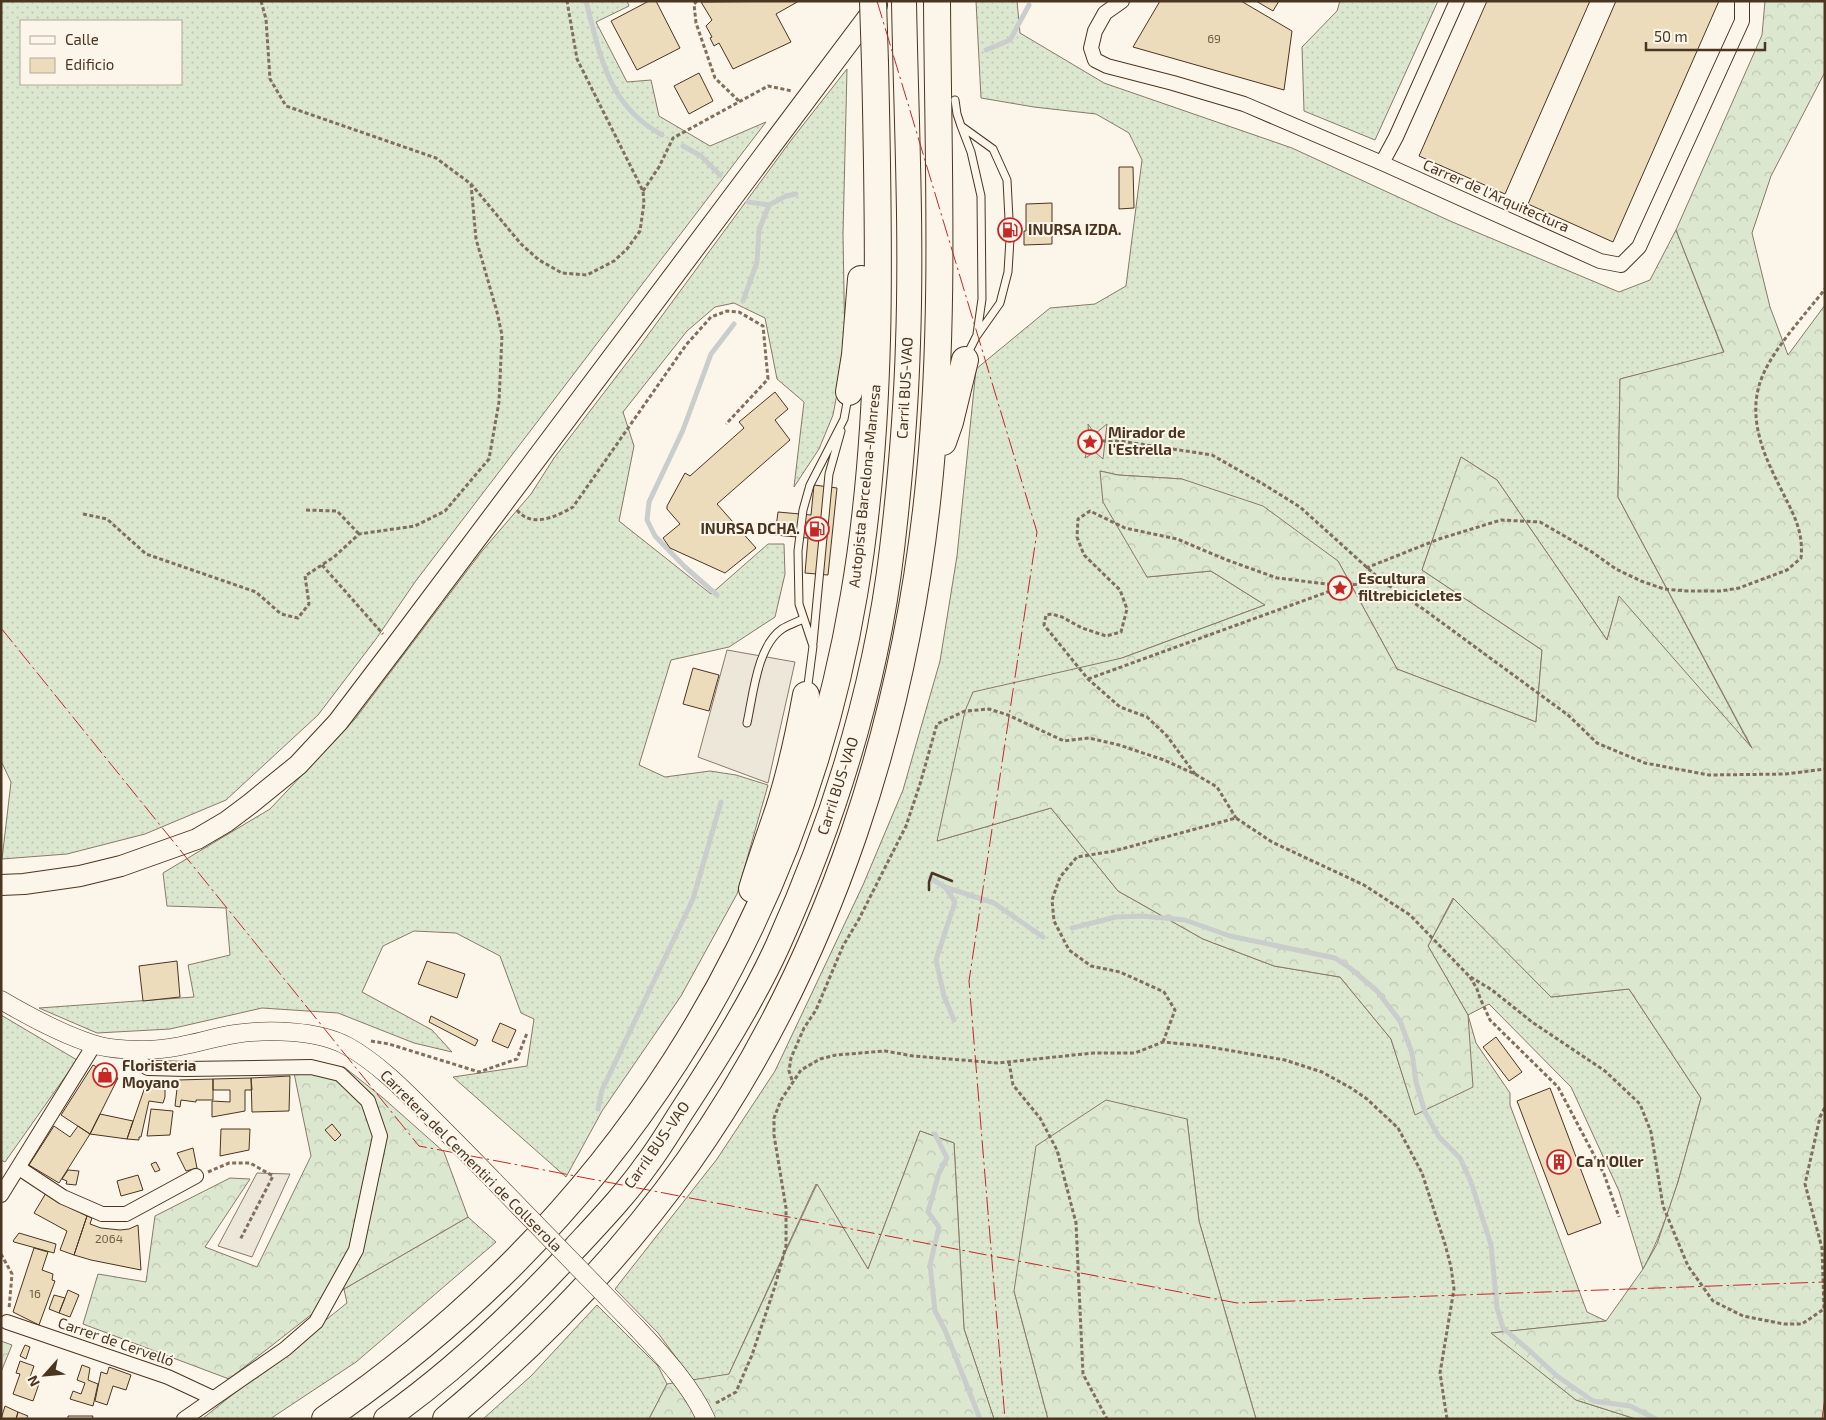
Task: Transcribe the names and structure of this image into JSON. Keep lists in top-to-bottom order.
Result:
{
  "streets": {
    "highway": ["Carril BUS-VAO", "Autopista Barcelona-Manresa"],
    "street": ["Carrer de l'Arquitectura", "Carretera del Cementiri de Collserola", "Carrer de Cervelló"]
  },
  "places": {
    "fuel station": ["INURSA IZDA.", "INURSA DCHA."],
    "place": ["Mirador de l'Estrella", "Escultura filtrebicicletes"],
    "shop": ["Floristeria Moyano"],
    "building": ["Ca n'Oller"]
  },
  "house_numbers": ["69", "2064", "16"],
  "legend": ["Calle", "Edificio"],
  "scale_bar": "50 m",
  "north": "bottom left"
}
